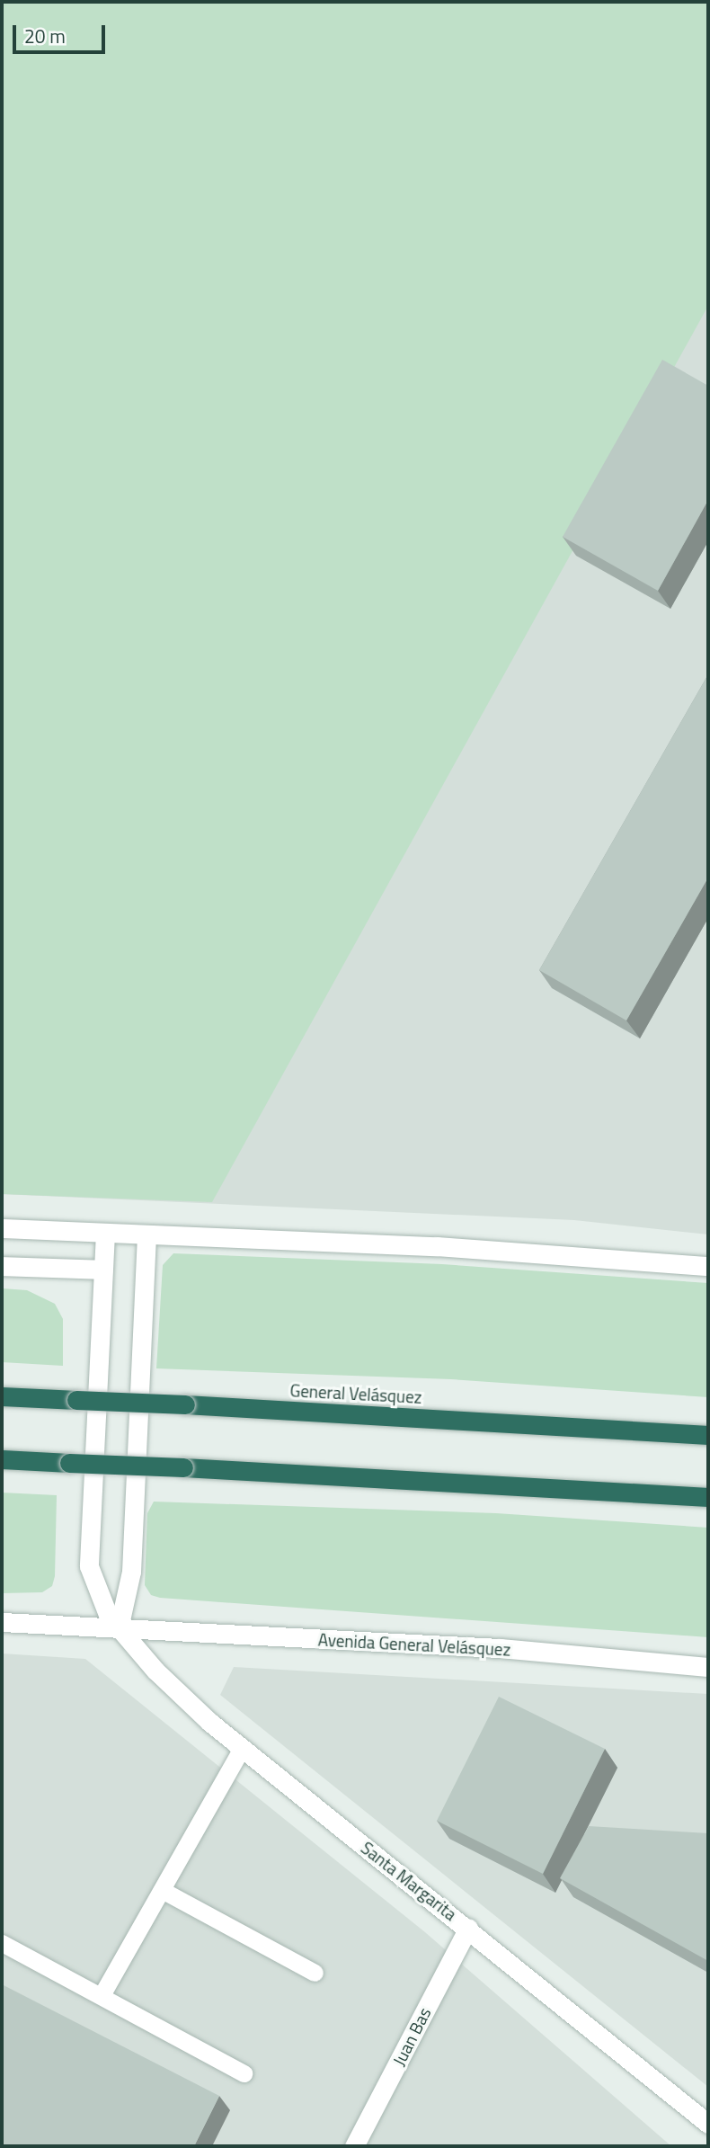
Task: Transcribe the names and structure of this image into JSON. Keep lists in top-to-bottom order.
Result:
{
  "streets": {
    "highway": ["General Velásquez"],
    "street": ["Avenida General Velásquez", "Santa Margarita", "Juan Bas"]
  },
  "crossings": [
    ["Avenida General Velásquez", "Santa Margarita"],
    ["Santa Margarita", "Juan Bas"]
  ],
  "scale_bar": "20 m"
}
